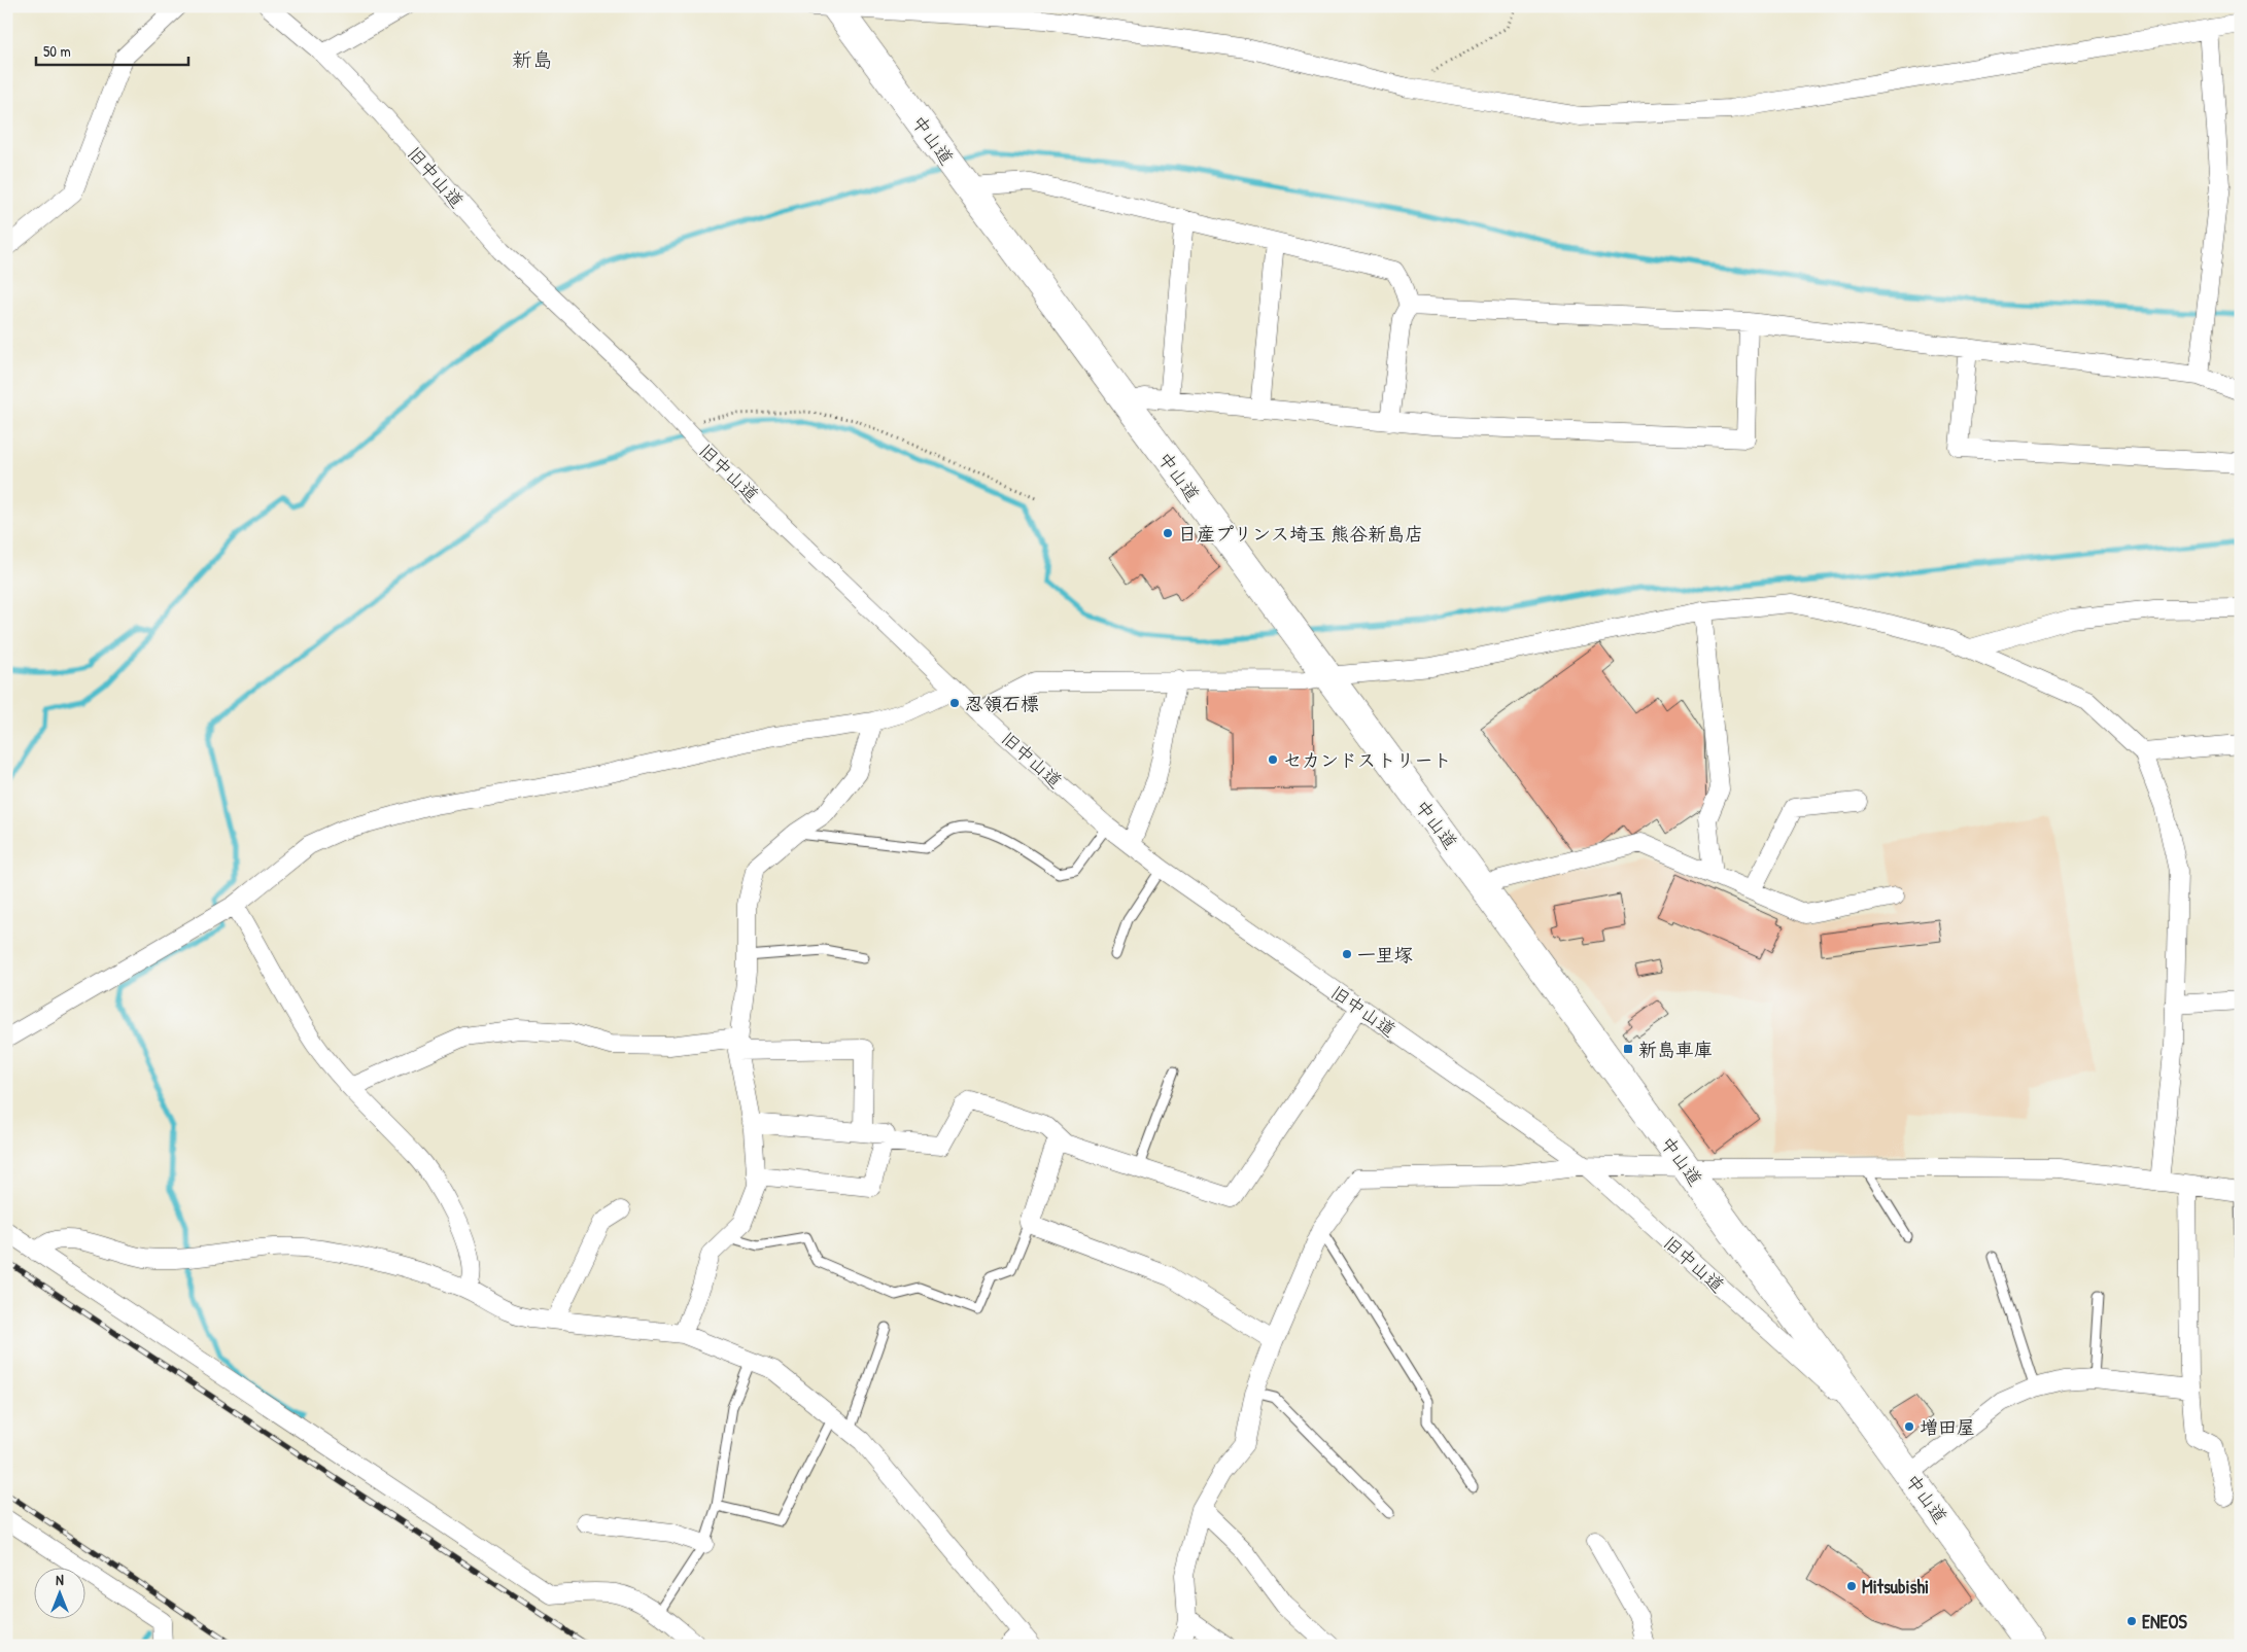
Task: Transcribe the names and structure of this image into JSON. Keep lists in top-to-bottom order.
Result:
{
  "streets": {
    "highway": ["中山道"],
    "street": ["旧中山道"]
  },
  "crossings": [
    ["中山道", "旧中山道"]
  ],
  "districts": ["新島"],
  "places": {
    "other": [
      "日産プリンス埼玉 熊谷新島店",
      "忍領石標",
      "セカンドストリート",
      "一里塚",
      "増田屋",
      "Mitsubishi",
      "ENEOS"
    ],
    "transit": ["新島車庫"]
  },
  "scale_bar": "50 m",
  "north": "top"
}
